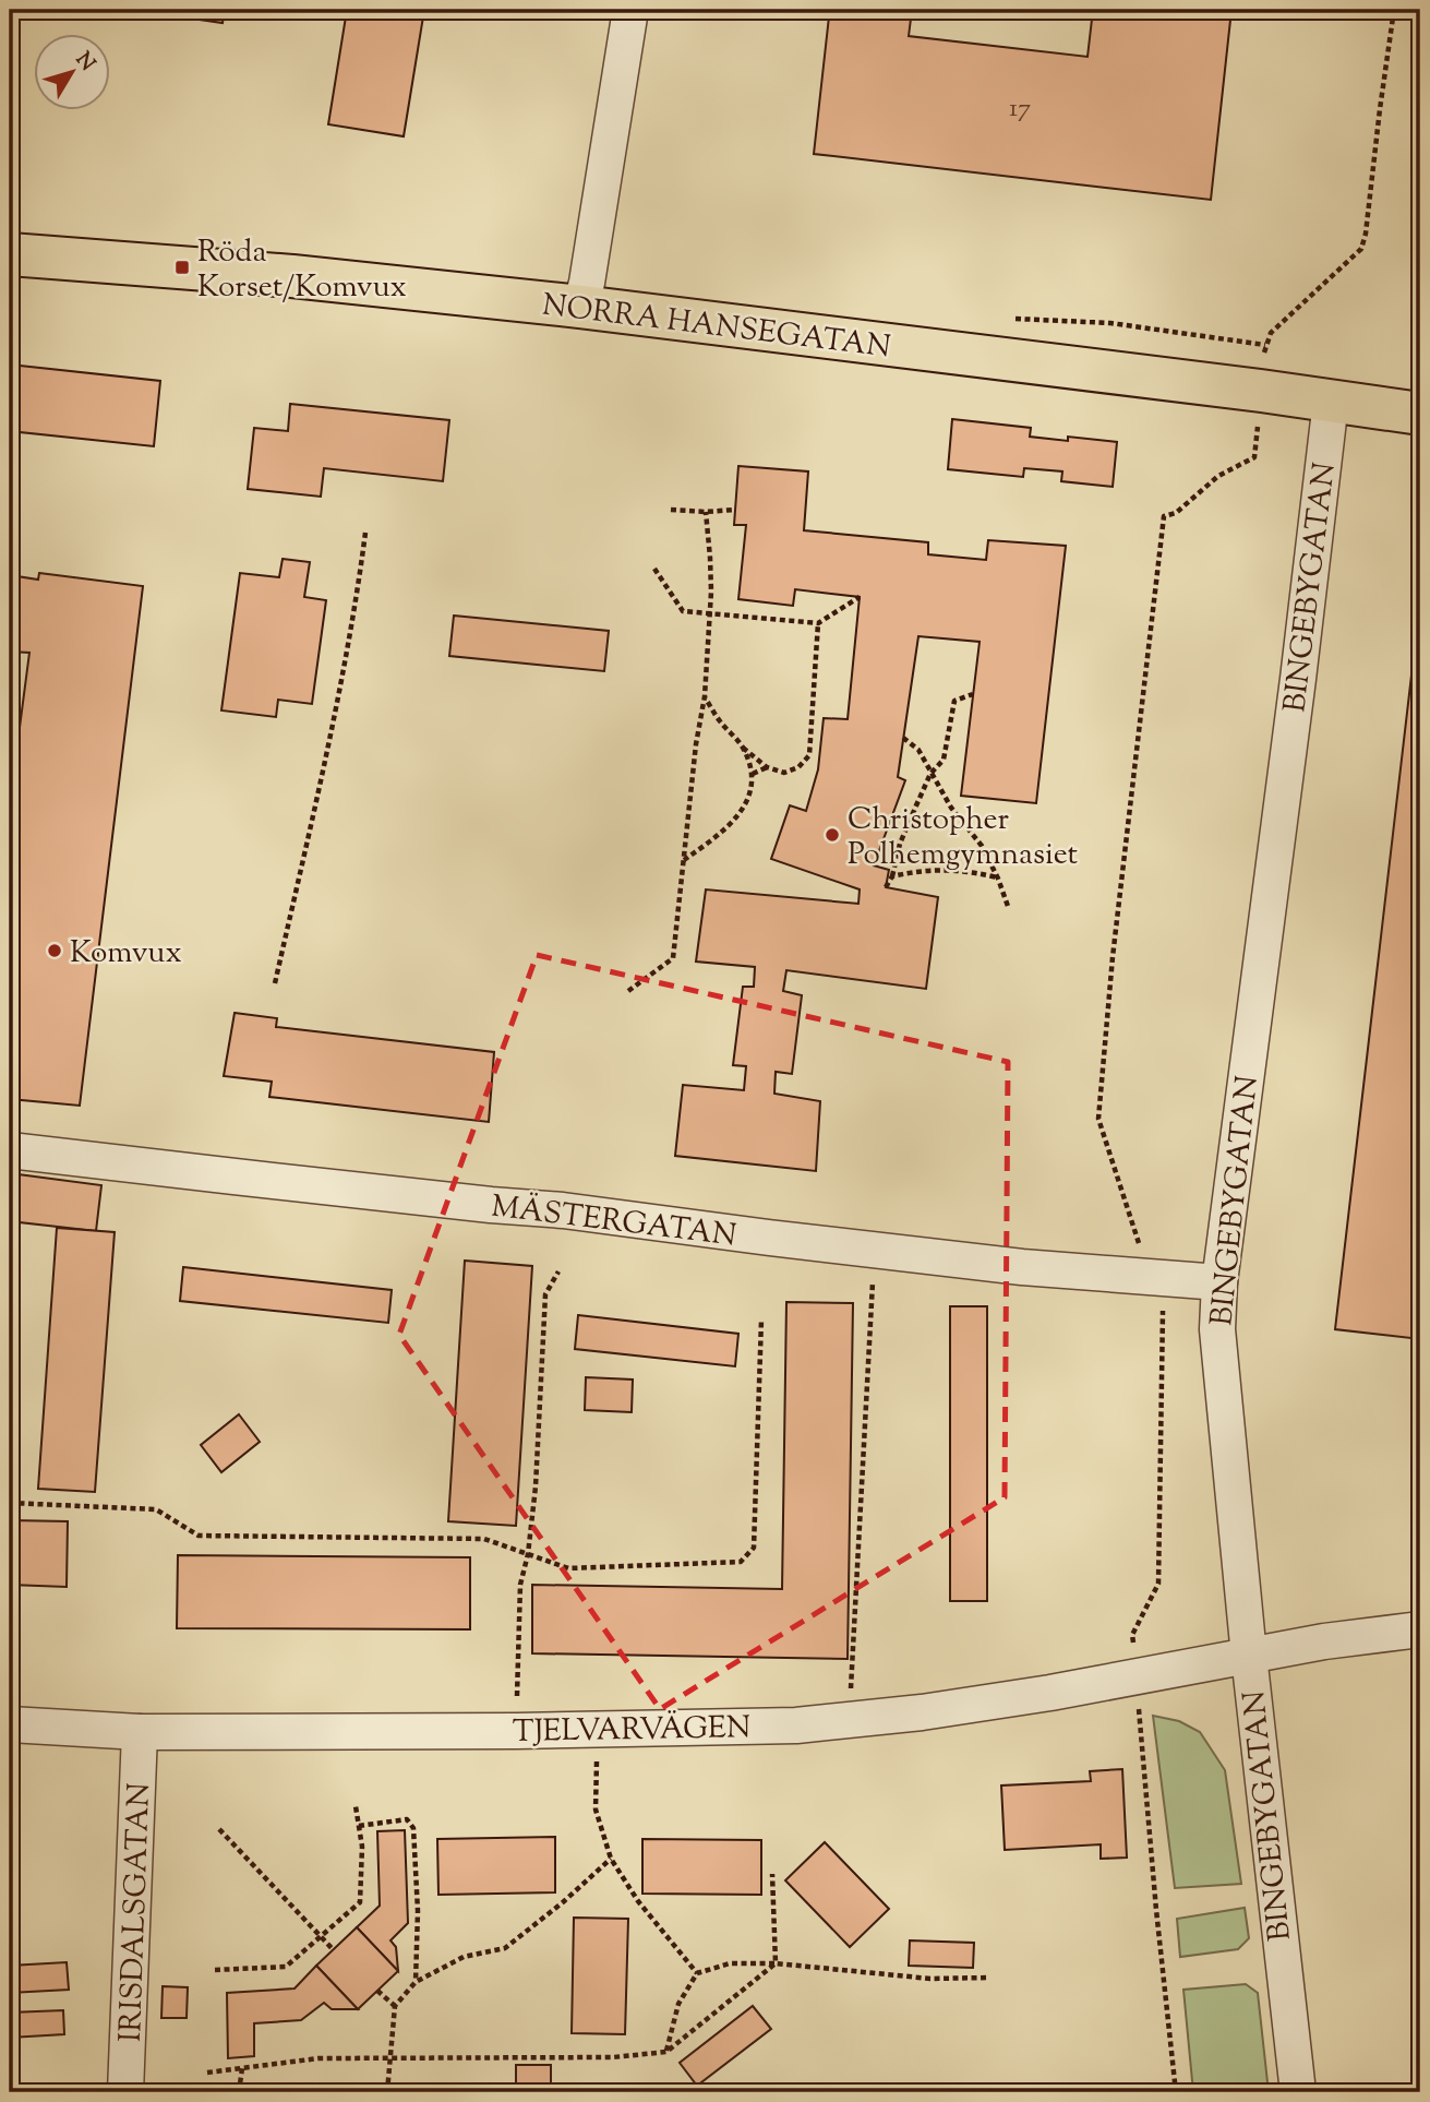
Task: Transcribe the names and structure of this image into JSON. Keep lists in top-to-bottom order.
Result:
{
  "streets": {
    "main road": ["NORRA HANSEGATAN"],
    "street": [
      "BINGEBYGATAN",
      "MÄSTERGATAN",
      "TJELVARVÄGEN",
      "IRISDALSGATAN"
    ]
  },
  "crossings": [
    ["NORRA HANSEGATAN", "BINGEBYGATAN"],
    ["BINGEBYGATAN", "MÄSTERGATAN"],
    ["BINGEBYGATAN", "TJELVARVÄGEN"],
    ["TJELVARVÄGEN", "IRISDALSGATAN"]
  ],
  "places": {
    "transit": ["Röda Korset/Komvux"],
    "other": ["Christopher Polhemgymnasiet", "Komvux"]
  },
  "house_numbers": ["17"],
  "north": "top right"
}
